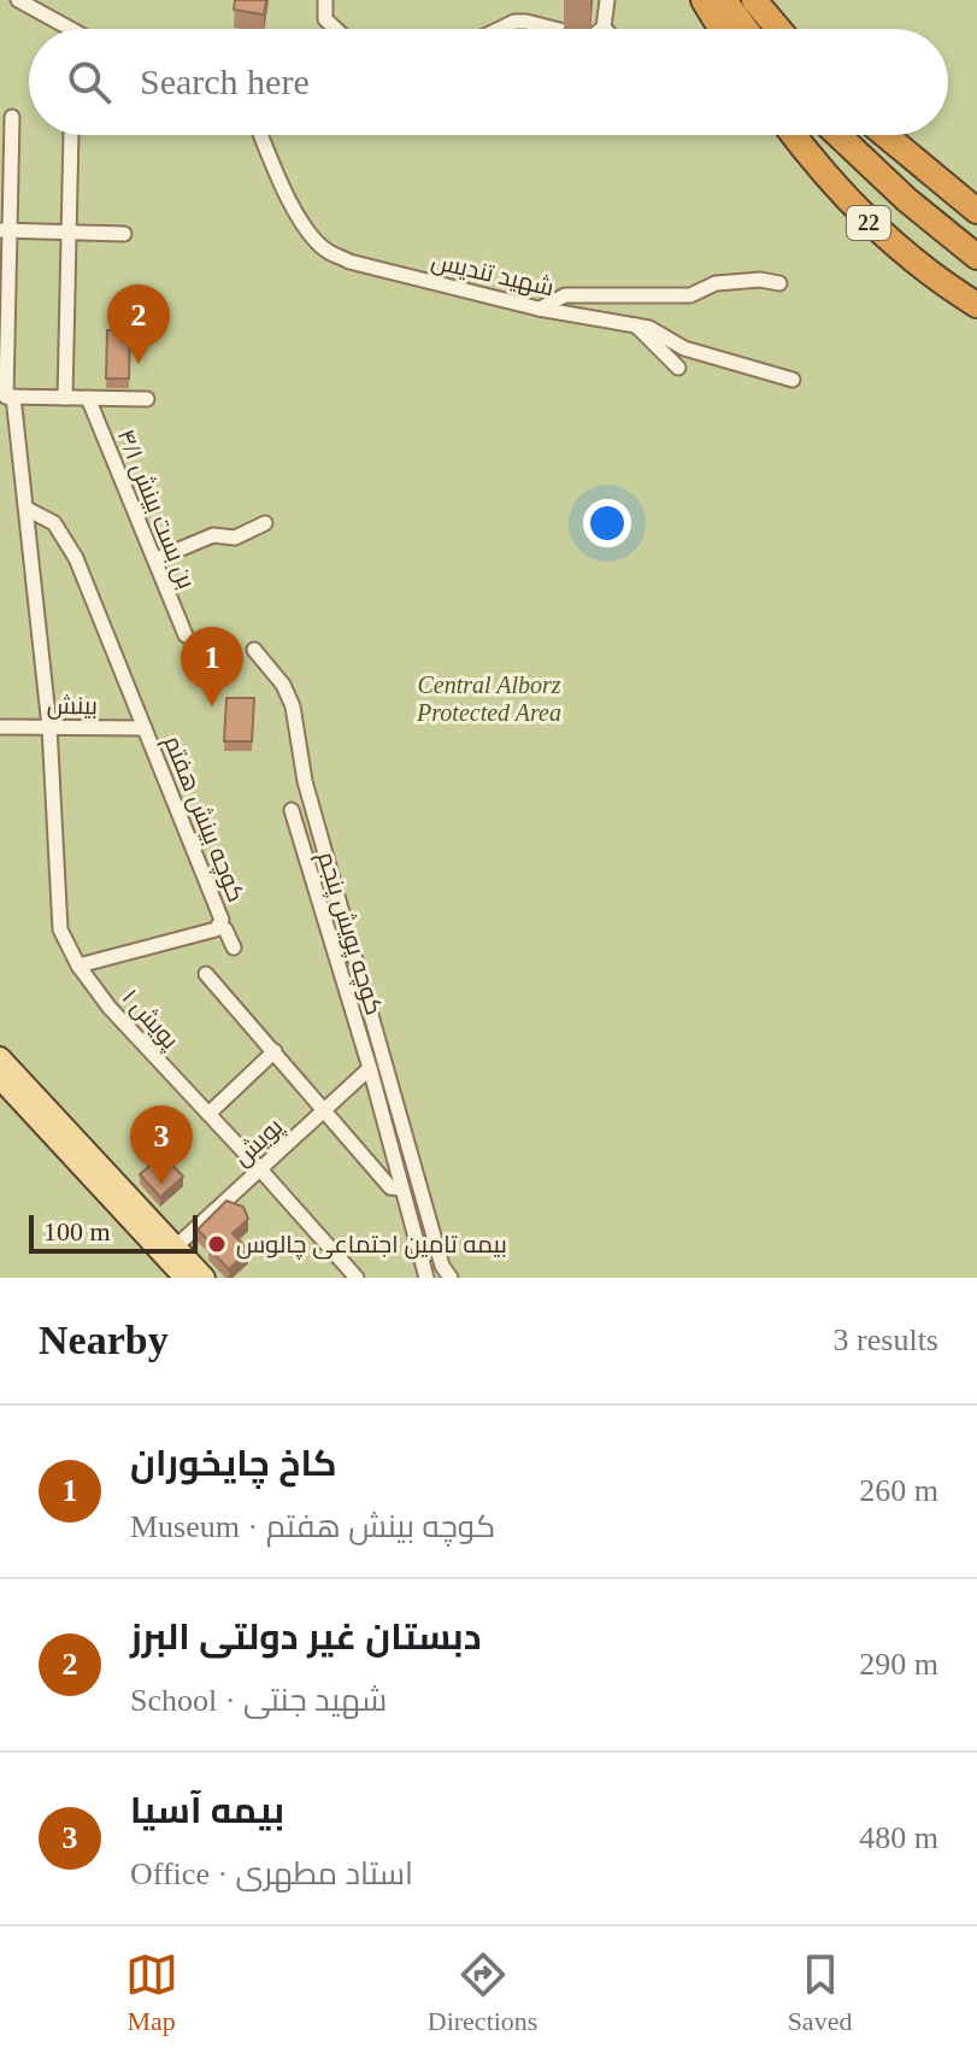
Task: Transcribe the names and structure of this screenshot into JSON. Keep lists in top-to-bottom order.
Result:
{
  "streets": {
    "highway": ["22"],
    "street": [
      "شهید تندیس",
      "بن بست بینش ۴/۱",
      "بینش",
      "کوچه بینش هفتم",
      "کوچه پویش پنجم",
      "پویش ۱",
      "پویش"
    ]
  },
  "crossings": [
    ["بینش", "کوچه بینش هفتم"],
    ["بینش", "پویش ۱"],
    ["کوچه بینش هفتم", "پویش ۱"],
    ["کوچه پویش پنجم", "پویش"],
    ["پویش ۱", "پویش"]
  ],
  "parks": ["Central Alborz Protected Area"],
  "places": ["بیمه تامین اجتماعی چالوس"],
  "scale_bar": "100 m",
  "page": {
    "search": "Search here",
    "pins": ["2", "1", "3"],
    "scale": "100 m",
    "heading": ["Nearby", "3 results"],
    "list": [
      {
        "mark": "1",
        "name": "کاخ چایخوران",
        "note": "Museum · کوچه بینش هفتم",
        "value": "260 m"
      },
      {
        "mark": "2",
        "name": "دبستان غیر دولتی البرز",
        "note": "School · شهید جنتی",
        "value": "290 m"
      },
      {
        "mark": "3",
        "name": "بیمه آسیا",
        "note": "Office · استاد مطهری",
        "value": "480 m"
      }
    ],
    "nav": ["Map", "Directions", "Saved"]
  }
}
